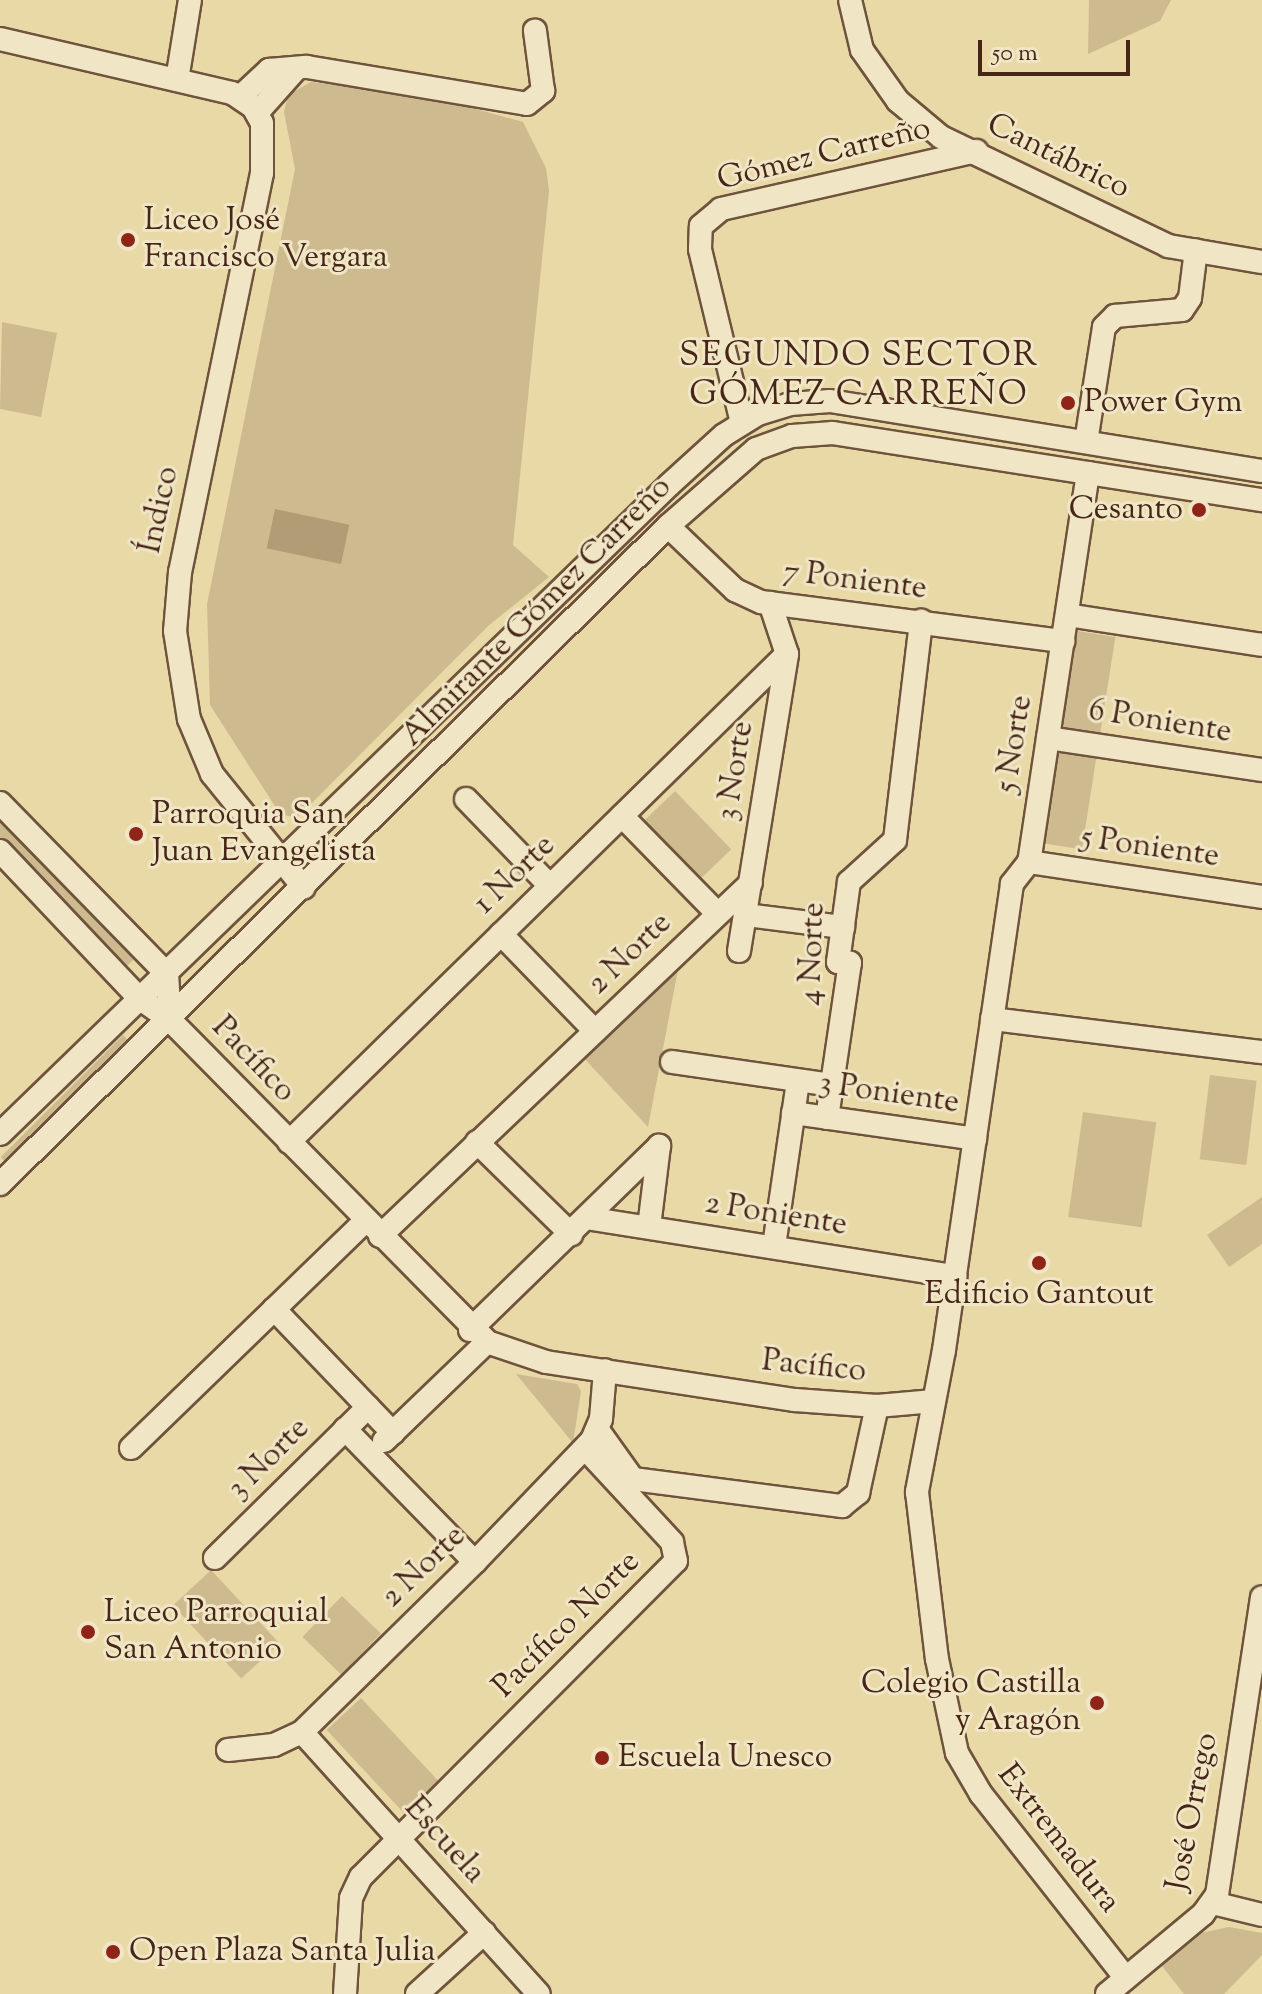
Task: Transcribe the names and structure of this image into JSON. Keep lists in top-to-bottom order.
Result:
{
  "streets": {
    "street": [
      "Gómez Carreño",
      "Cantábrico",
      "Índico",
      "7 Poniente",
      "Almirante Gómez Carreño",
      "6 Poniente",
      "5 Norte",
      "3 Norte",
      "5 Poniente",
      "1 Norte",
      "2 Norte",
      "4 Norte",
      "Pacífico",
      "3 Poniente",
      "2 Poniente",
      "Pacífico Norte",
      "José Orrego",
      "Extremadura",
      "Escuela"
    ]
  },
  "crossings": [
    ["Gómez Carreño", "Cantábrico"],
    ["Gómez Carreño", "Almirante Gómez Carreño"],
    ["Índico", "Almirante Gómez Carreño"],
    ["7 Poniente", "Almirante Gómez Carreño"],
    ["7 Poniente", "5 Norte"],
    ["7 Poniente", "3 Norte"],
    ["7 Poniente", "4 Norte"],
    ["Almirante Gómez Carreño", "5 Norte"],
    ["Almirante Gómez Carreño", "Pacífico"],
    ["6 Poniente", "5 Norte"],
    ["5 Norte", "5 Poniente"],
    ["3 Norte", "1 Norte"],
    ["3 Norte", "2 Norte"],
    ["1 Norte", "Pacífico"],
    ["2 Norte", "Pacífico"],
    ["2 Norte", "Pacífico Norte"],
    ["2 Norte", "Escuela"],
    ["4 Norte", "3 Poniente"],
    ["Pacífico", "Extremadura"],
    ["Pacífico Norte", "Escuela"],
    ["José Orrego", "Extremadura"]
  ],
  "districts": ["SEGUNDO SECTOR GÓMEZ CARREÑO"],
  "places": [
    "Liceo José Francisco Vergara",
    "Power Gym",
    "Cesanto",
    "Parroquia San Juan Evangelista",
    "Edificio Gantout",
    "Liceo Parroquial San Antonio",
    "Colegio Castilla y Aragón",
    "Escuela Unesco",
    "Open Plaza Santa Julia"
  ],
  "scale_bar": "50 m"
}
